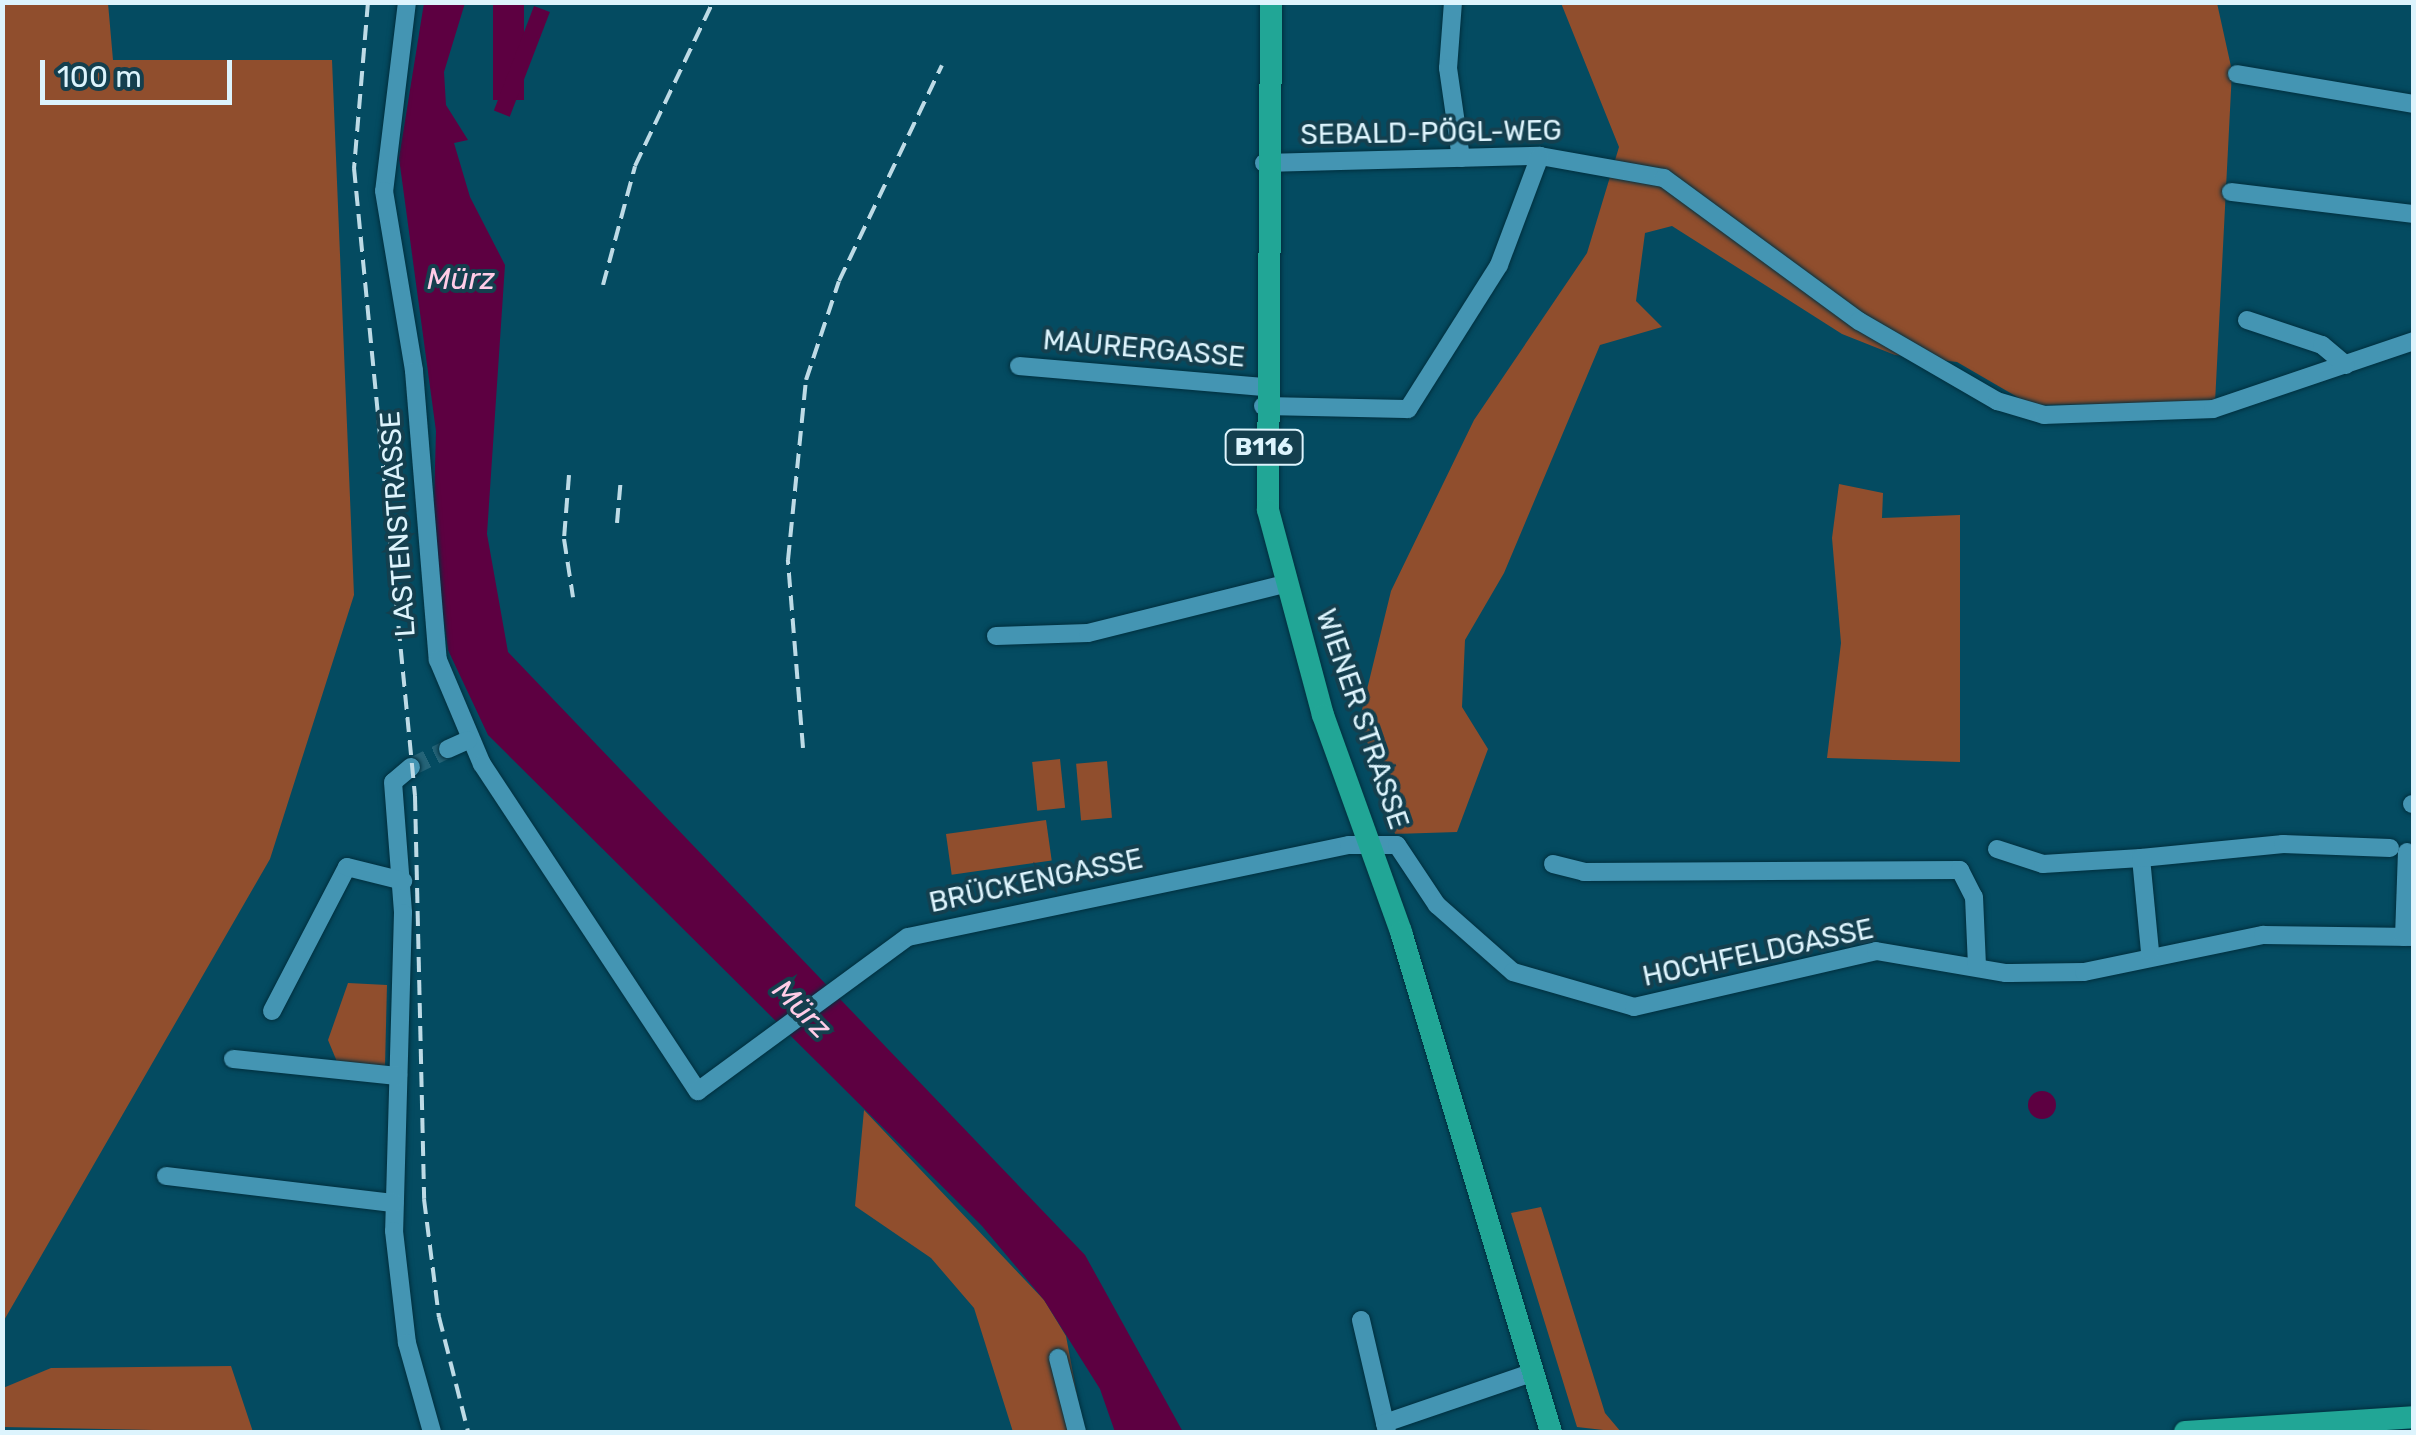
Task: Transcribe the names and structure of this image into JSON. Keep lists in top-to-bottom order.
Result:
{
  "streets": {
    "main road": ["B116", "WIENER STRASSE"],
    "street": [
      "SEBALD-PÖGL-WEG",
      "MAURERGASSE",
      "LASTENSTRASSE",
      "BRÜCKENGASSE",
      "HOCHFELDGASSE"
    ]
  },
  "crossings": [
    ["SEBALD-PÖGL-WEG", "MAURERGASSE"],
    ["SEBALD-PÖGL-WEG", "WIENER STRASSE"],
    ["MAURERGASSE", "WIENER STRASSE"],
    ["LASTENSTRASSE", "BRÜCKENGASSE"],
    ["WIENER STRASSE", "BRÜCKENGASSE"],
    ["WIENER STRASSE", "HOCHFELDGASSE"],
    ["BRÜCKENGASSE", "HOCHFELDGASSE"]
  ],
  "water": ["Mürz"],
  "scale_bar": "100 m"
}
